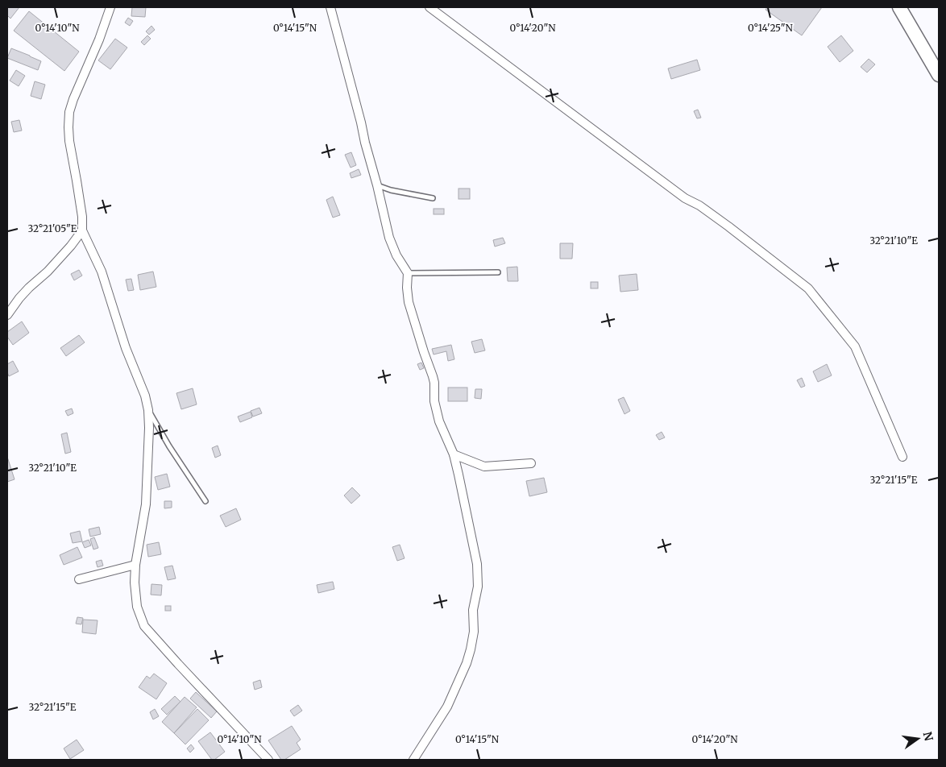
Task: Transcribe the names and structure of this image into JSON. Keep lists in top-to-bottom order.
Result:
{
  "north": "right",
  "coordinates": [
    "0°14'10\"N",
    "0°14'15\"N",
    "0°14'20\"N",
    "0°14'25\"N",
    "32°21'05\"E",
    "32°21'10\"E",
    "32°21'15\"E"
  ]
}
